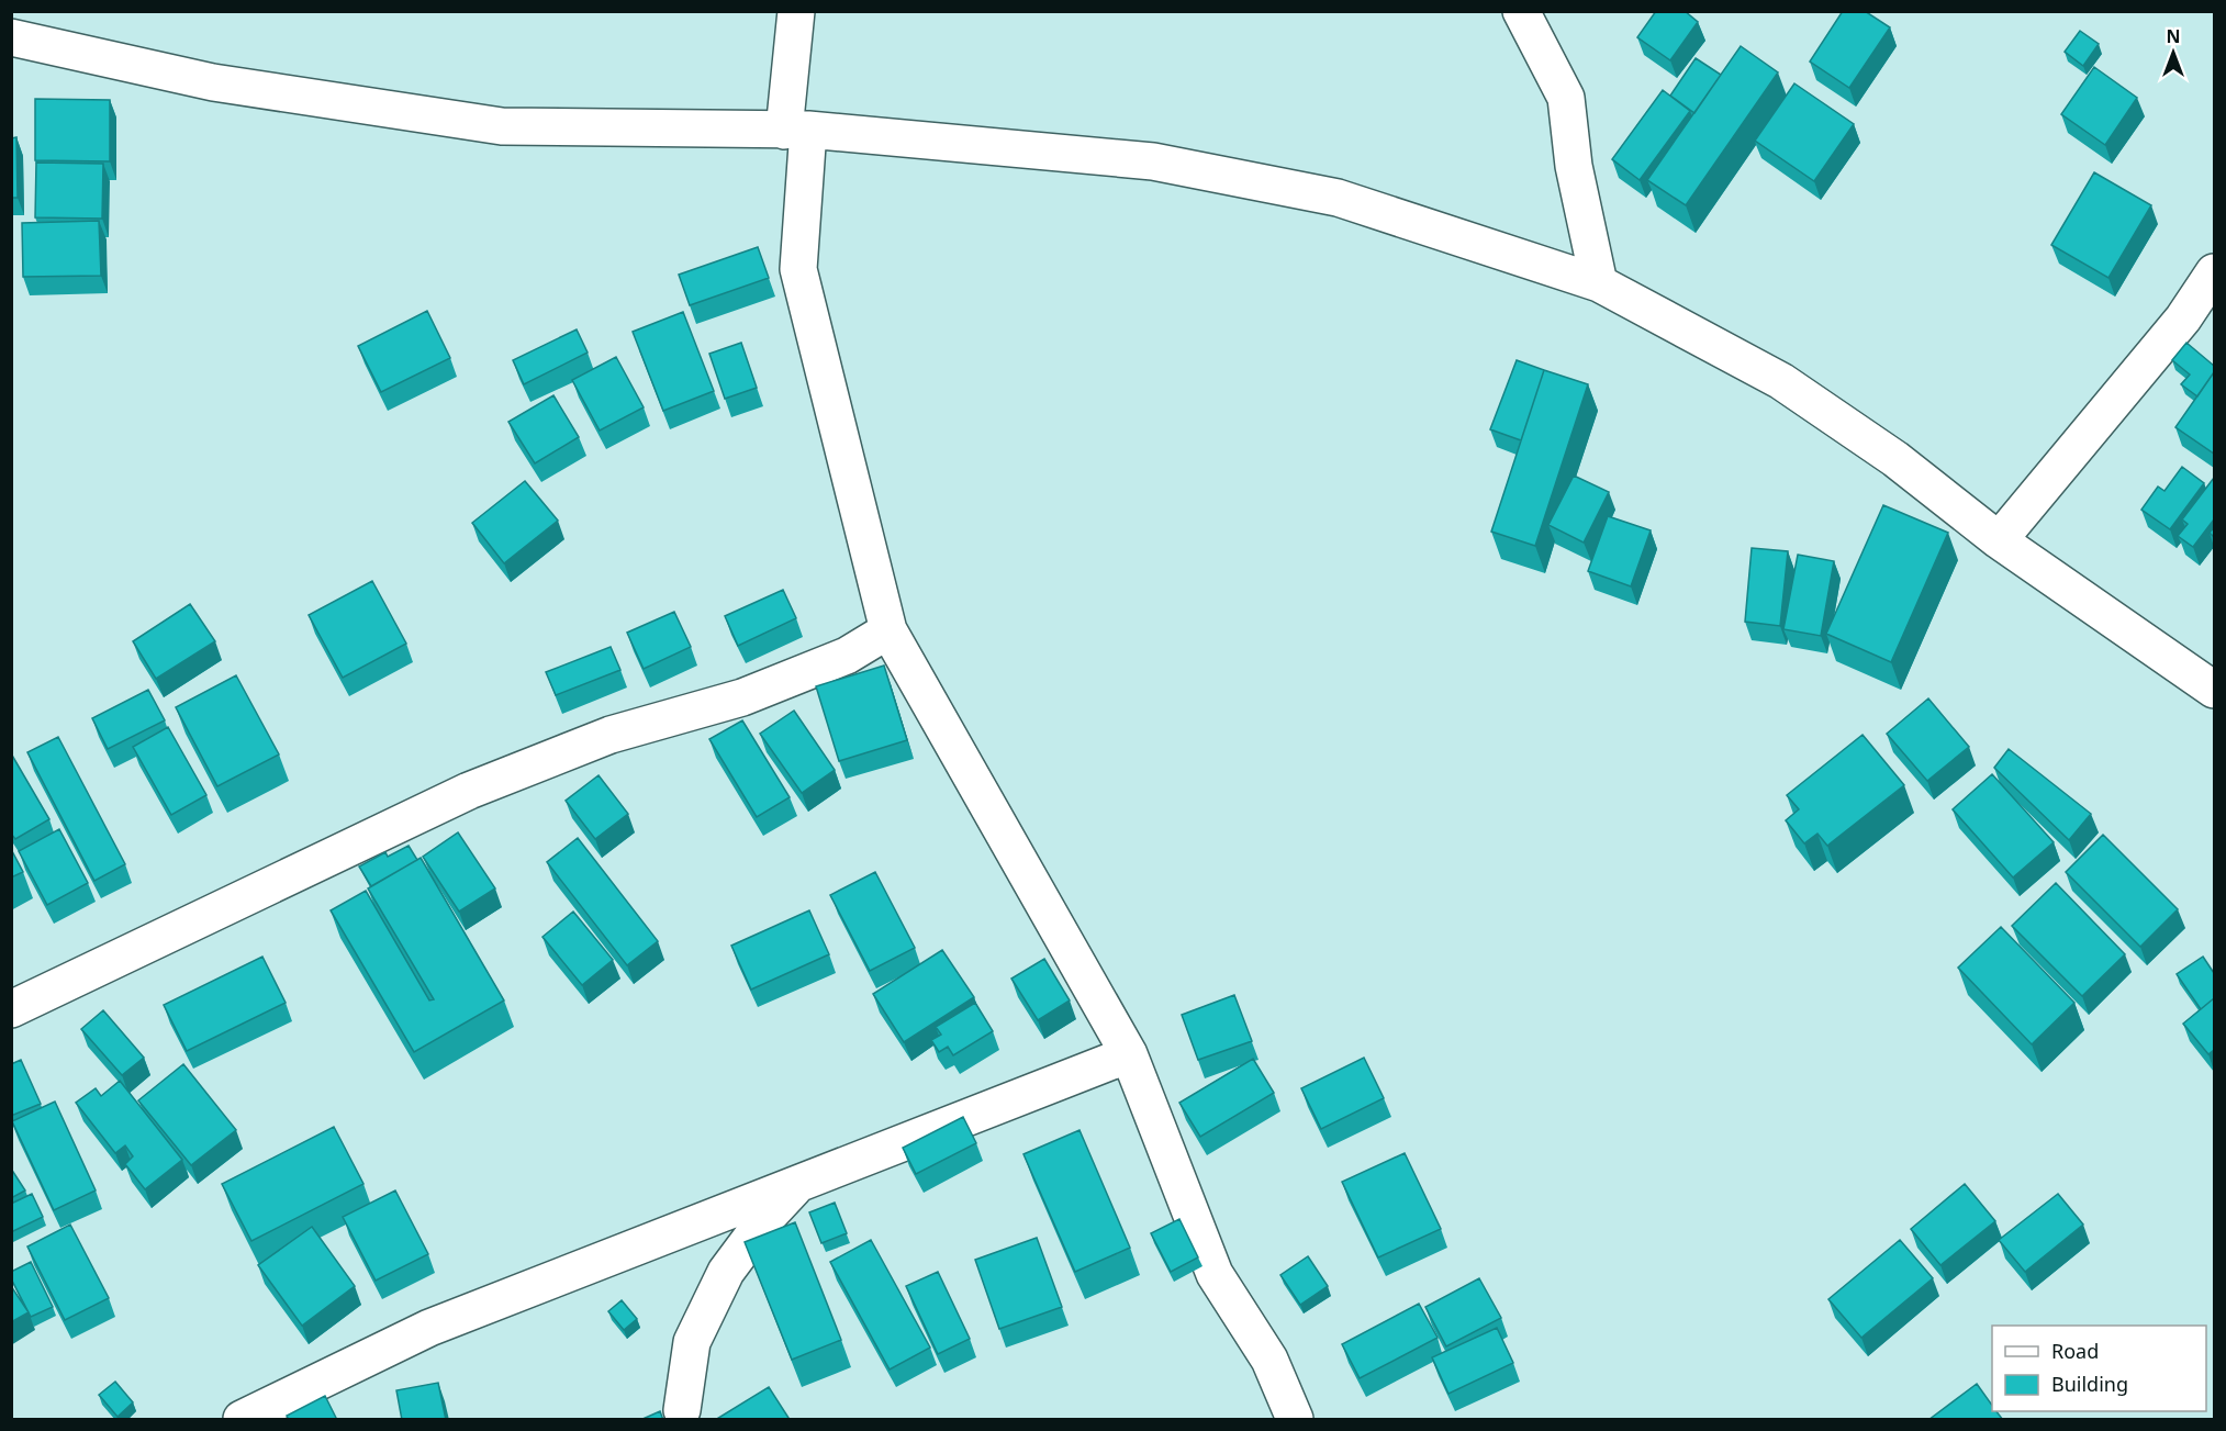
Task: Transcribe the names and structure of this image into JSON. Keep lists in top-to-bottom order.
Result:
{
  "legend": ["Road", "Building"],
  "north": "top"
}
